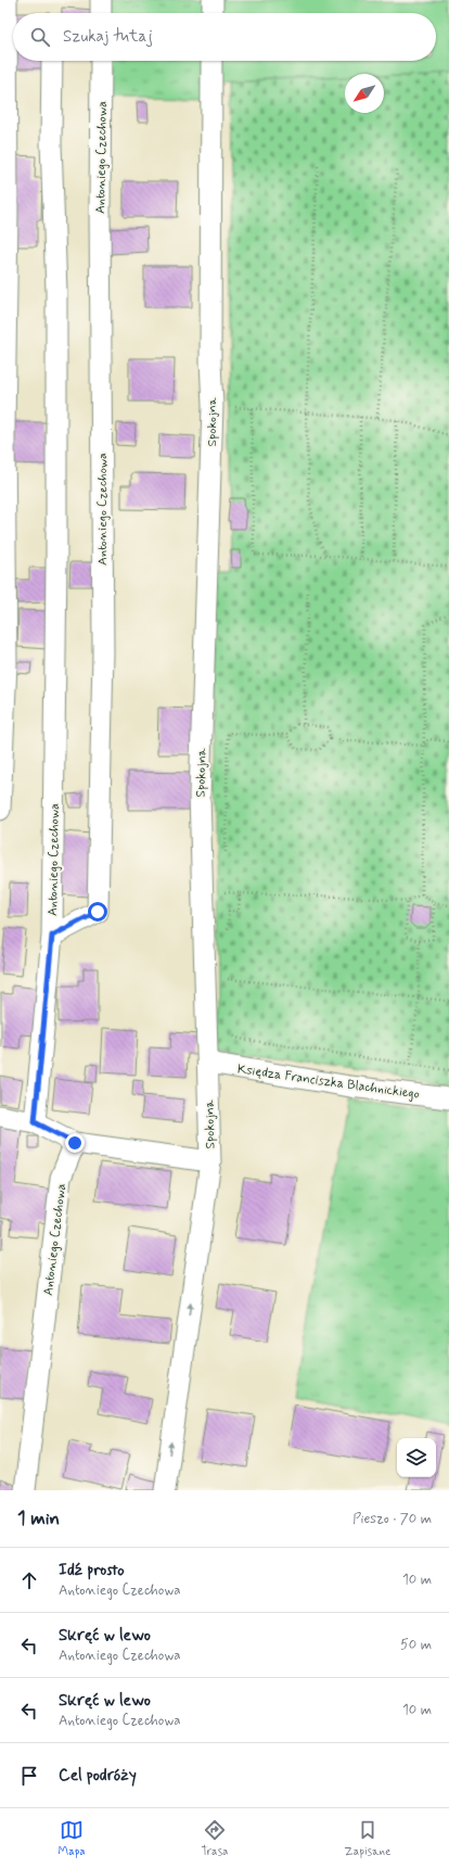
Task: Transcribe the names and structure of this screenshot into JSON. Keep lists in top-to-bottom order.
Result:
{
  "streets": {
    "street": ["Antoniego Czechowa", "Spokojna", "Księdza Franciszka Blachnickiego"]
  },
  "crossings": [
    ["Spokojna", "Księdza Franciszka Blachnickiego"]
  ],
  "north": "bottom left",
  "page": {
    "search": "Szukaj tutaj",
    "heading": ["1 min", "Pieszo · 70 m"],
    "list": [
      ["Idź prosto", "Antoniego Czechowa", "10 m"],
      ["Skręć w lewo", "Antoniego Czechowa", "50 m"],
      ["Skręć w lewo", "Antoniego Czechowa", "10 m"],
      "Cel podróży"
    ],
    "nav": ["Mapa", "Trasa", "Zapisane"]
  }
}
